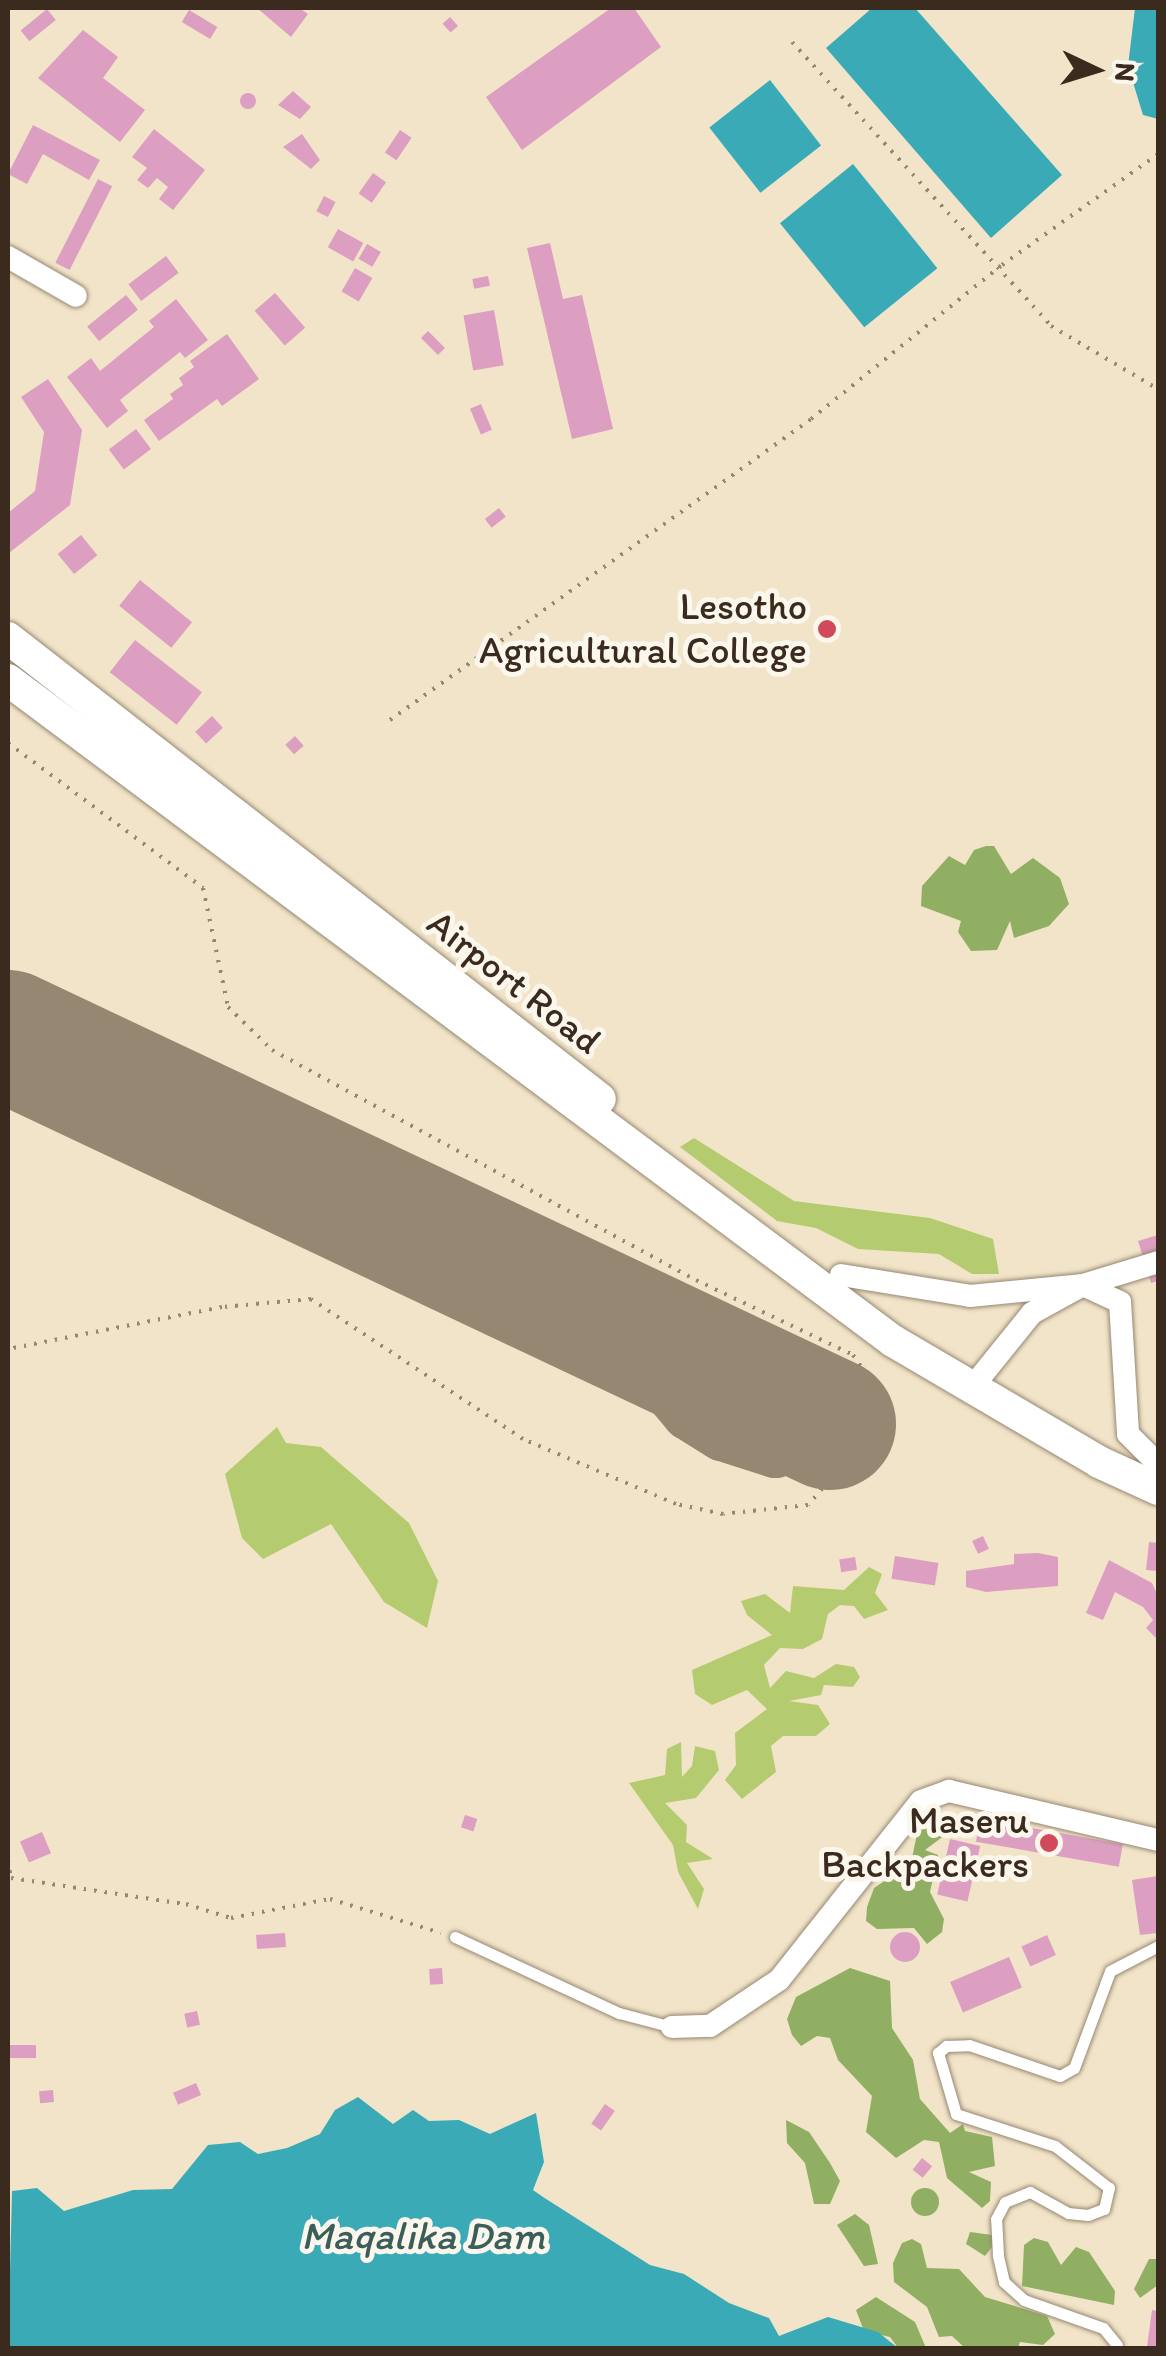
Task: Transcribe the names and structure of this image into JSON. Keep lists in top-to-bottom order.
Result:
{
  "streets": {
    "main road": ["Airport Road"]
  },
  "water": ["Maqalika Dam"],
  "places": ["Lesotho Agricultural College", "Maseru Backpackers"],
  "north": "right"
}
